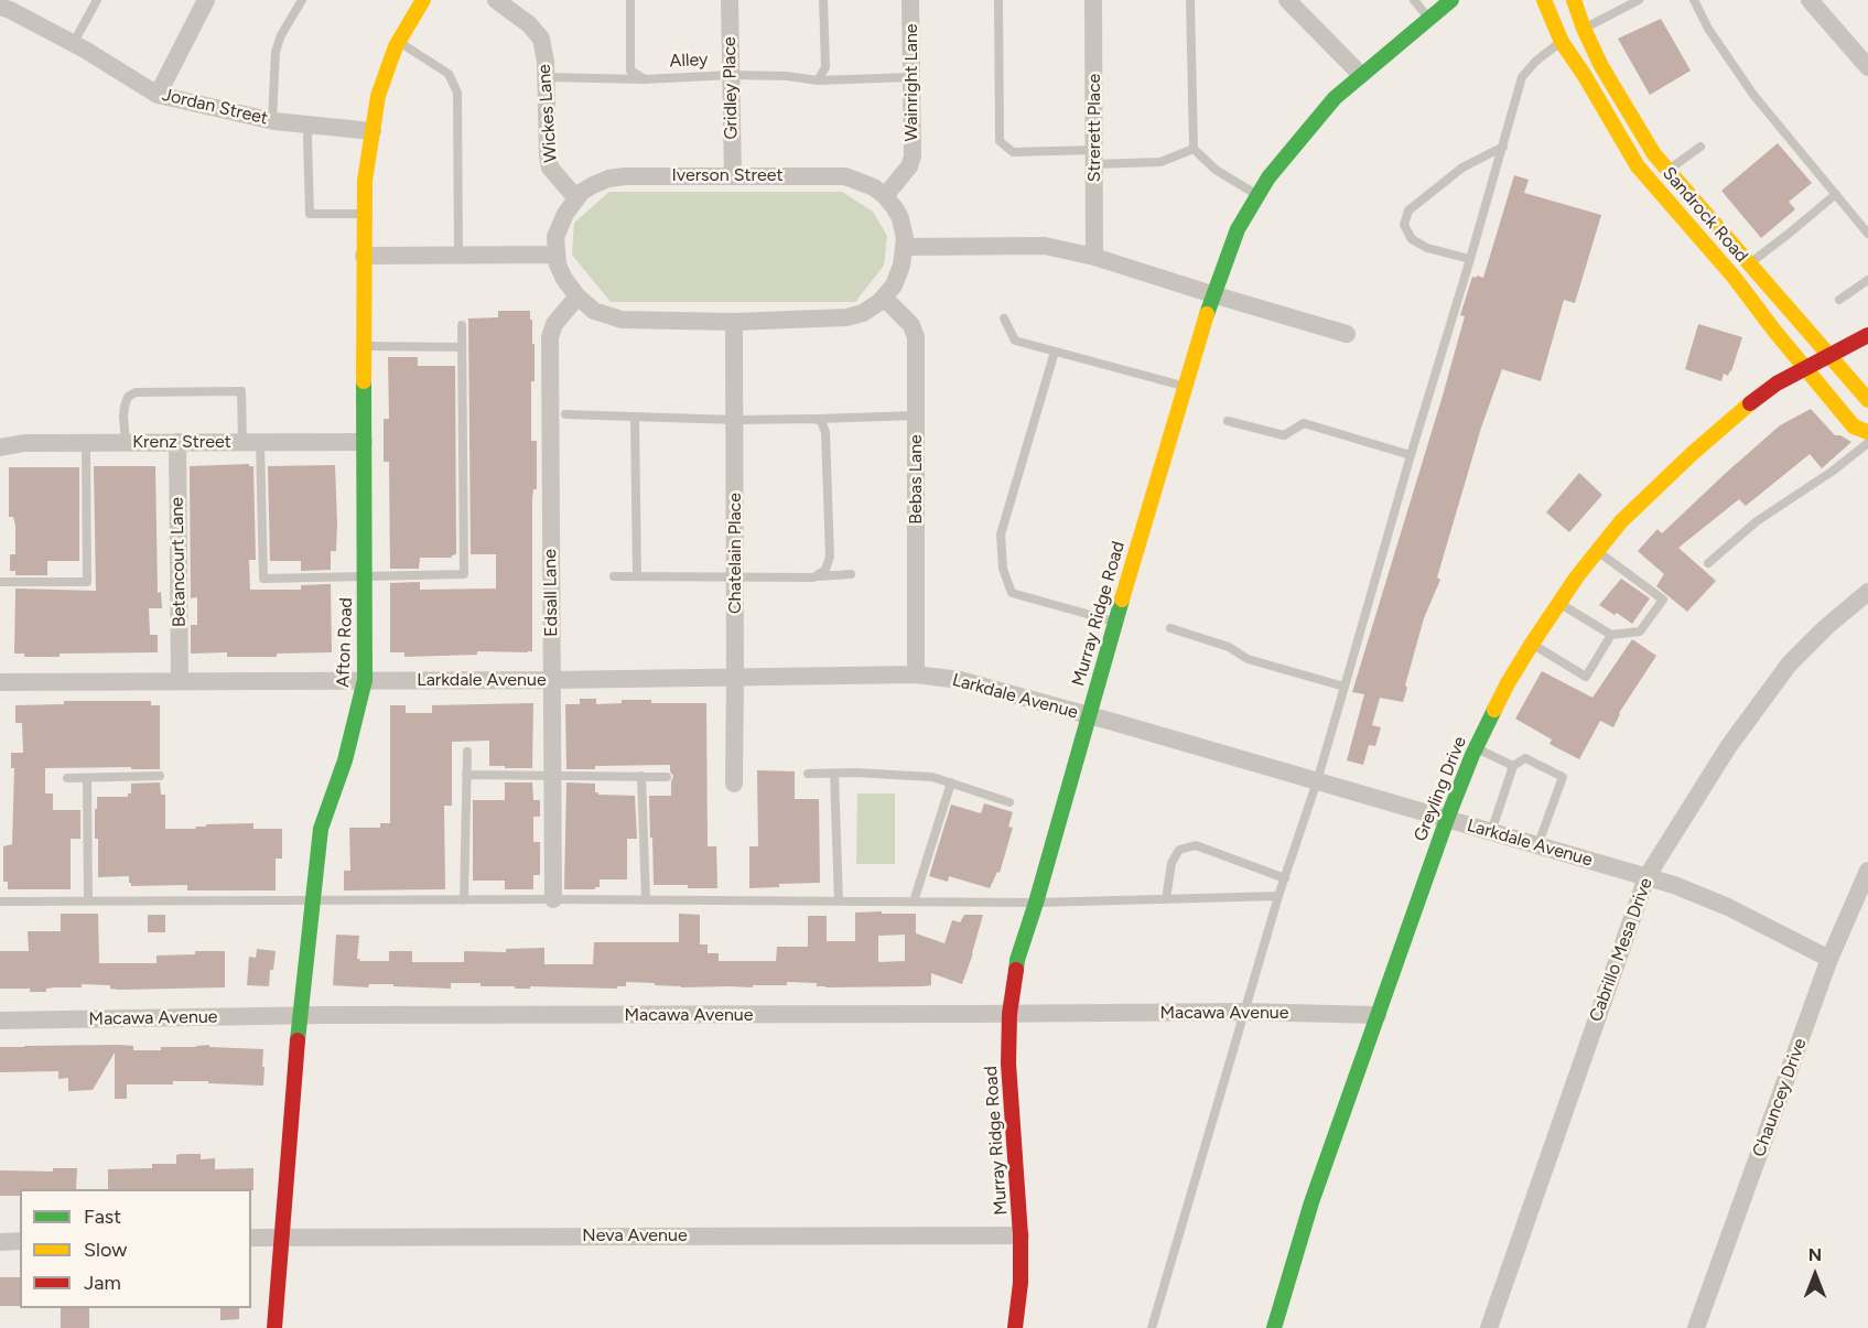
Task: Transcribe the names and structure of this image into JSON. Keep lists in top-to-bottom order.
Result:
{
  "streets": {
    "street": [
      "Wainright Lane",
      "Gridley Place",
      "Jordan Street",
      "Wickes Lane",
      "Strerett Place",
      "Iverson Street",
      "Sandrock Road",
      "Krenz Street",
      "Bebas Lane",
      "Chatelain Place",
      "Betancourt Lane",
      "Edsall Lane",
      "Murray Ridge Road",
      "Afton Road",
      "Larkdale Avenue",
      "Greyling Drive",
      "Cabrillo Mesa Drive",
      "Macawa Avenue",
      "Chauncey Drive",
      "Neva Avenue"
    ],
    "lane": ["Alley"]
  },
  "crossings": [
    ["Alley", "Wainright Lane"],
    ["Alley", "Gridley Place"],
    ["Wainright Lane", "Iverson Street"],
    ["Gridley Place", "Iverson Street"],
    ["Jordan Street", "Afton Road"],
    ["Wickes Lane", "Iverson Street"],
    ["Sandrock Road", "Greyling Drive"],
    ["Krenz Street", "Betancourt Lane"],
    ["Krenz Street", "Afton Road"],
    ["Bebas Lane", "Larkdale Avenue"],
    ["Chatelain Place", "Larkdale Avenue"],
    ["Betancourt Lane", "Larkdale Avenue"],
    ["Edsall Lane", "Larkdale Avenue"],
    ["Murray Ridge Road", "Larkdale Avenue"],
    ["Murray Ridge Road", "Macawa Avenue"],
    ["Murray Ridge Road", "Neva Avenue"],
    ["Afton Road", "Larkdale Avenue"],
    ["Afton Road", "Macawa Avenue"],
    ["Afton Road", "Neva Avenue"],
    ["Larkdale Avenue", "Greyling Drive"],
    ["Larkdale Avenue", "Cabrillo Mesa Drive"],
    ["Larkdale Avenue", "Chauncey Drive"],
    ["Greyling Drive", "Macawa Avenue"]
  ],
  "legend": ["Fast", "Slow", "Jam"],
  "north": "top"
}
